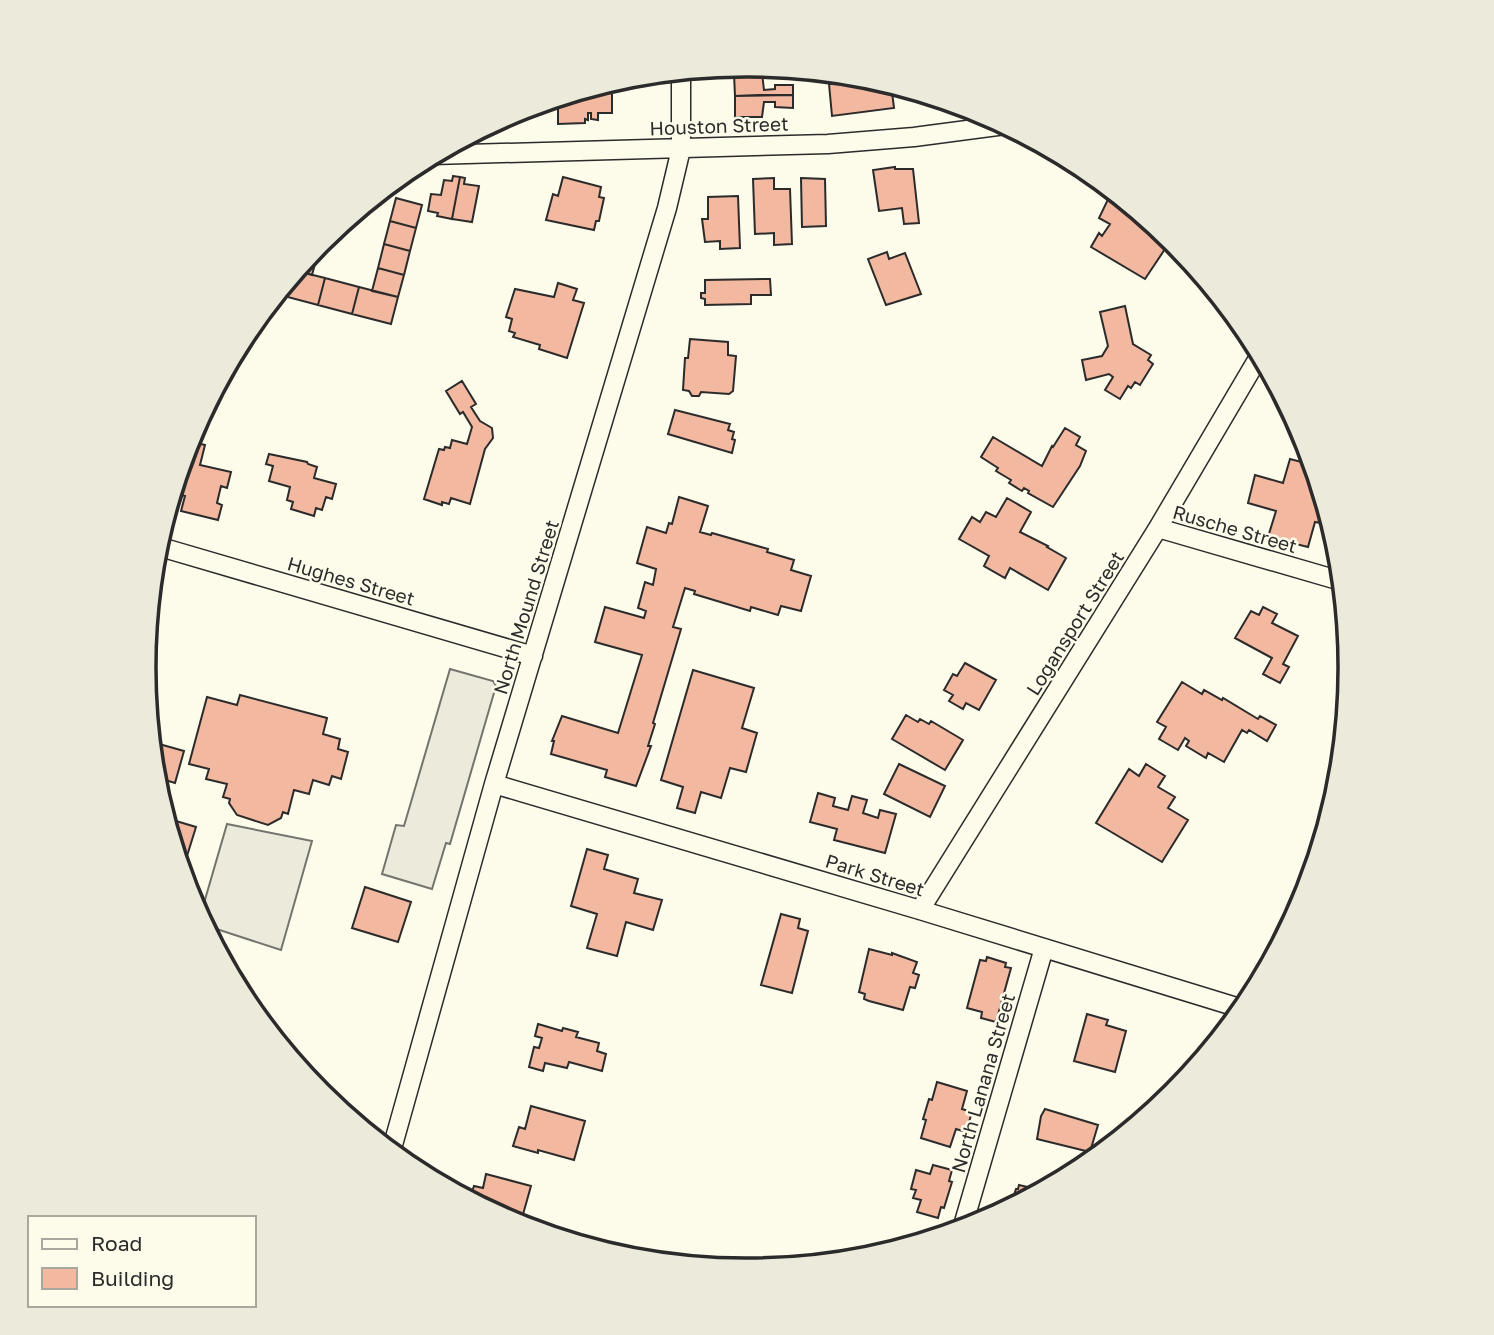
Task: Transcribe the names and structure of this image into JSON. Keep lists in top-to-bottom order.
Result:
{
  "streets": {
    "street": [
      "Houston Street",
      "Rusche Street",
      "Hughes Street",
      "North Mound Street",
      "Logansport Street",
      "Park Street",
      "North Lanana Street"
    ]
  },
  "crossings": [
    ["Houston Street", "North Mound Street"],
    ["Rusche Street", "Logansport Street"],
    ["Hughes Street", "North Mound Street"],
    ["North Mound Street", "Park Street"],
    ["Logansport Street", "Park Street"],
    ["Park Street", "North Lanana Street"]
  ],
  "legend": ["Road", "Building"]
}
